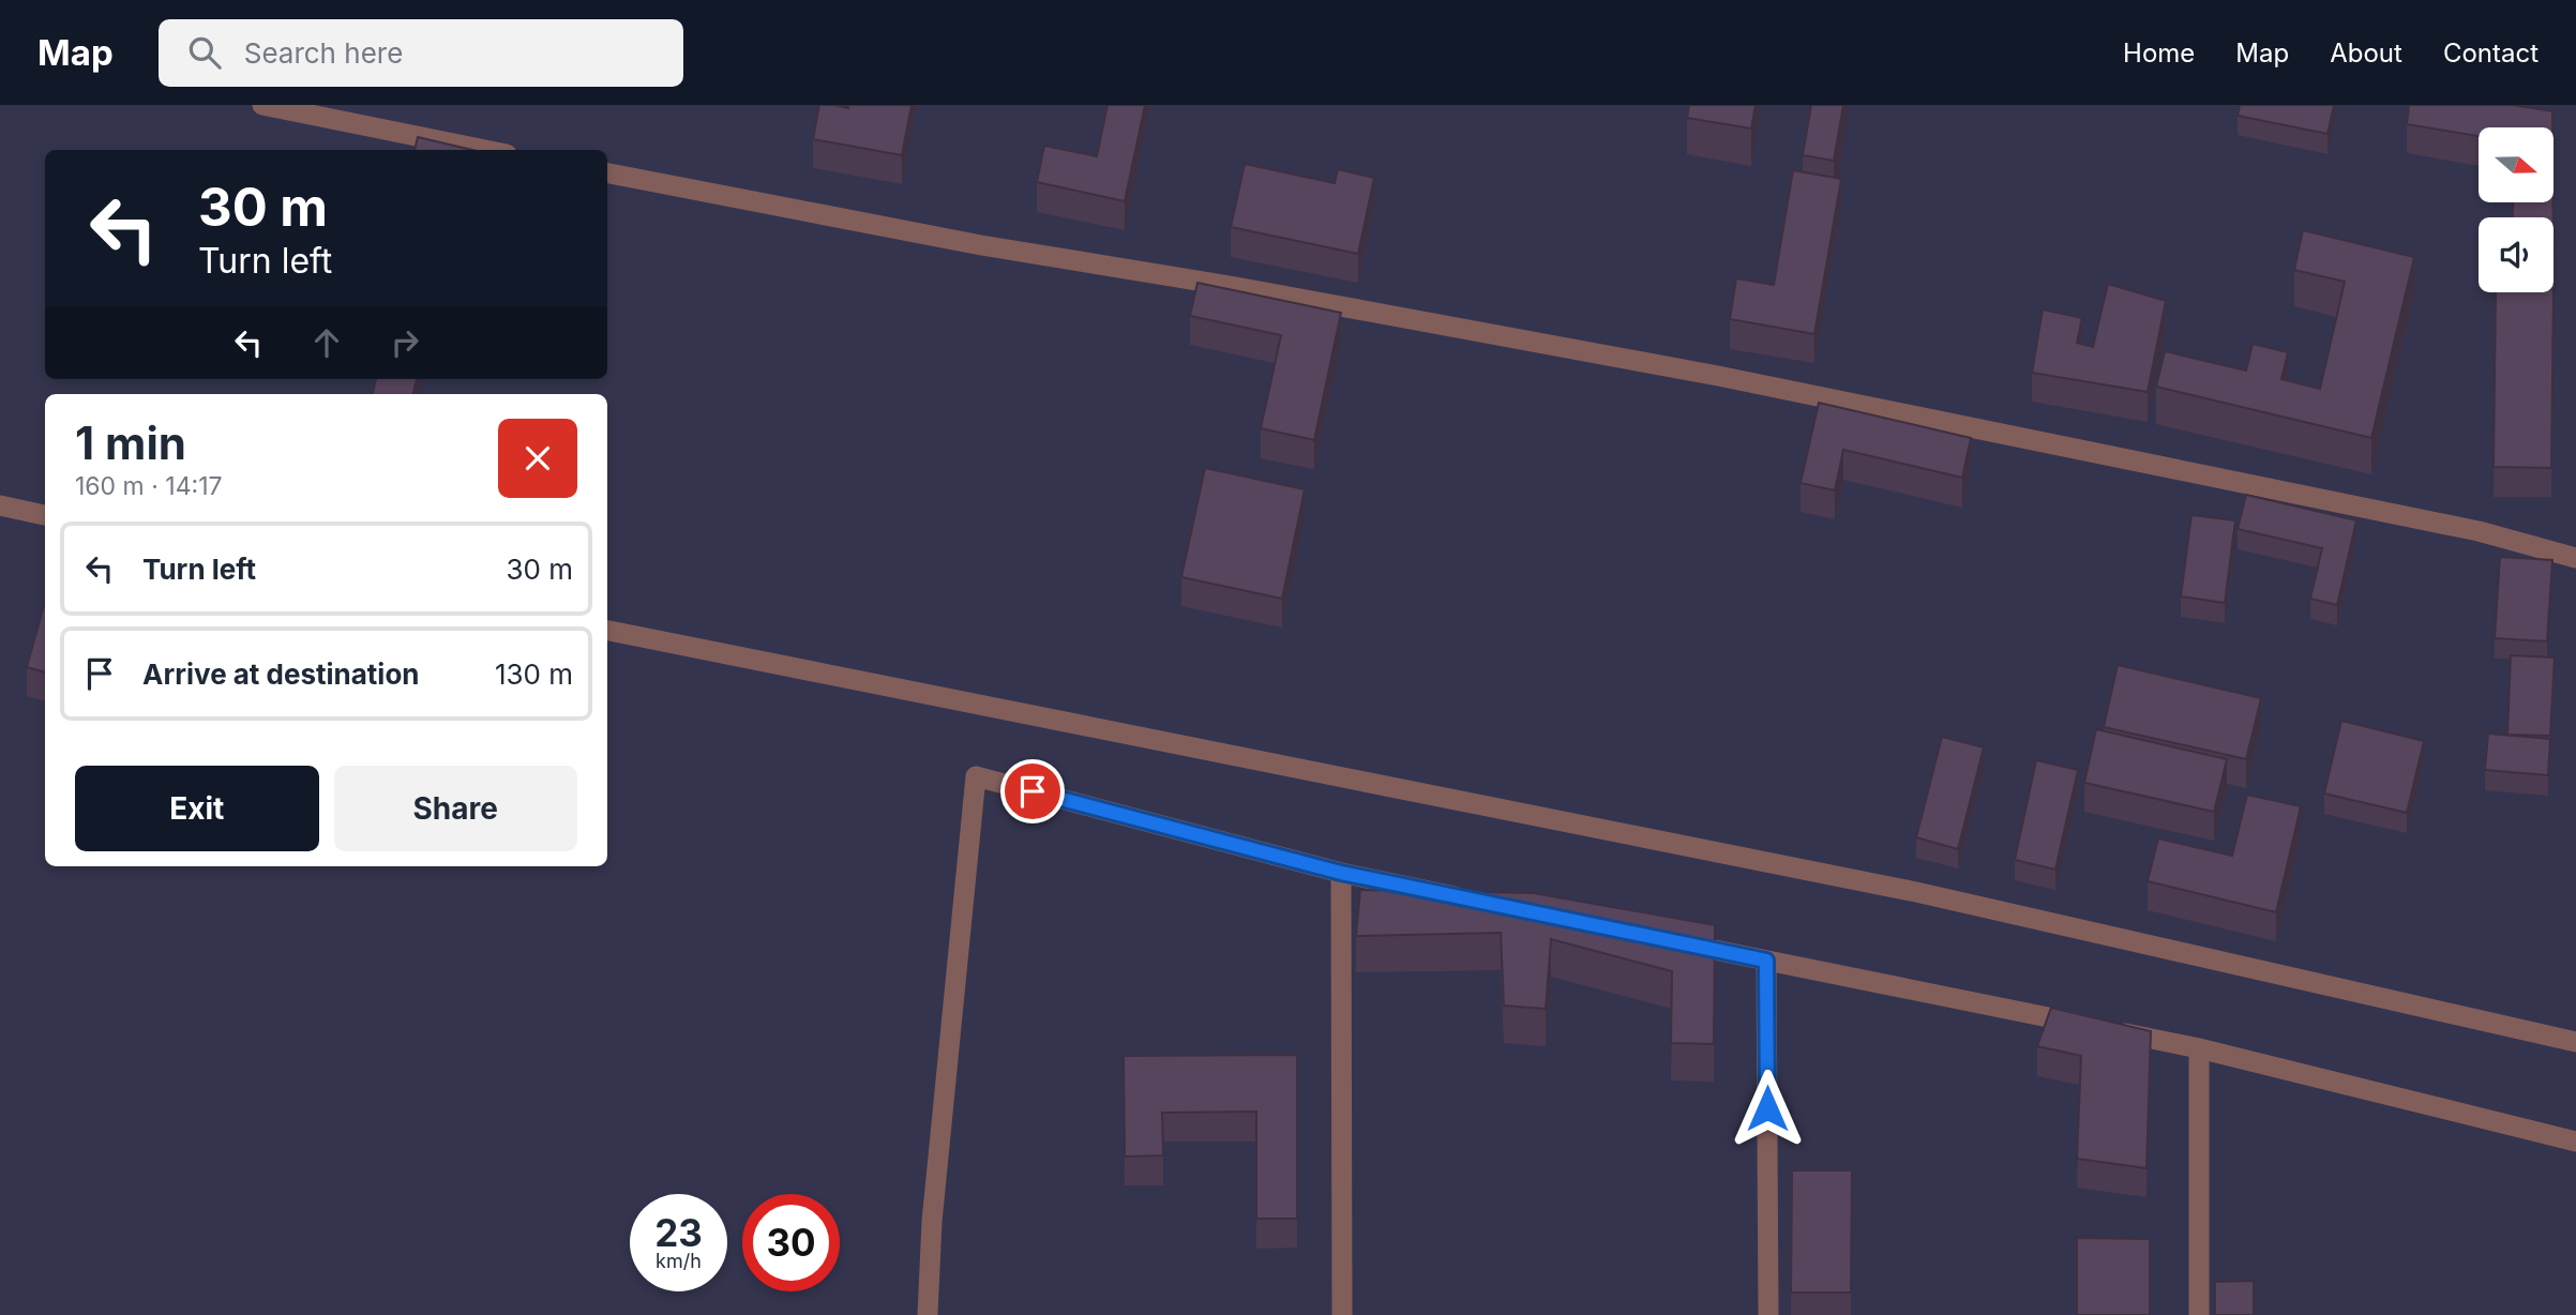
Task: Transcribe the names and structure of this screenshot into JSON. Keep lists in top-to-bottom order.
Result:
{
  "north": "right",
  "page": {
    "header": "Map",
    "search": "Search here",
    "nav": [
      "Home",
      "Map",
      "About",
      "Contact"
    ],
    "turn": ["30 m", "Turn left"],
    "heading": ["1 min", "160 m · 14:17"],
    "list": [
      {
        "name": "Turn left",
        "value": "30 m"
      },
      {
        "name": "Arrive at destination",
        "value": "130 m"
      }
    ],
    "buttons": ["Exit", "Share"],
    "speed": "23 km/h",
    "limit": "30"
  }
}
